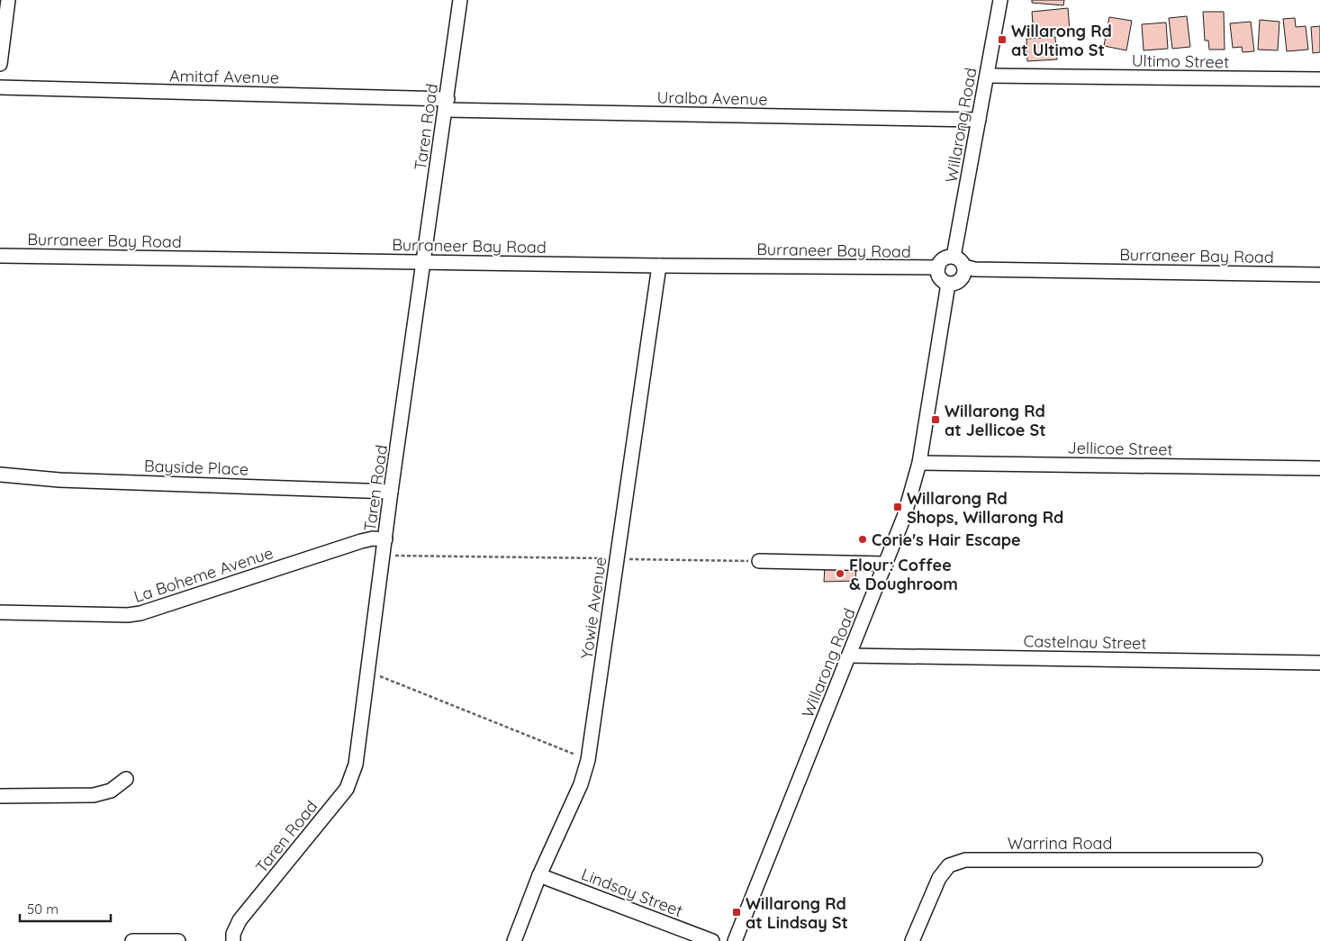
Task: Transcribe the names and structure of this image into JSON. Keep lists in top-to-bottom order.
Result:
{
  "streets": {
    "street": [
      "Ultimo Street",
      "Amitaf Avenue",
      "Uralba Avenue",
      "Willarong Road",
      "Taren Road",
      "Burraneer Bay Road",
      "Jellicoe Street",
      "Bayside Place",
      "La Boheme Avenue",
      "Yowie Avenue",
      "Castelnau Street",
      "Warrina Road",
      "Lindsay Street"
    ]
  },
  "crossings": [
    ["Ultimo Street", "Willarong Road"],
    ["Amitaf Avenue", "Uralba Avenue"],
    ["Amitaf Avenue", "Taren Road"],
    ["Uralba Avenue", "Willarong Road"],
    ["Uralba Avenue", "Taren Road"],
    ["Willarong Road", "Burraneer Bay Road"],
    ["Willarong Road", "Jellicoe Street"],
    ["Willarong Road", "Castelnau Street"],
    ["Taren Road", "Burraneer Bay Road"],
    ["Taren Road", "Bayside Place"],
    ["Taren Road", "La Boheme Avenue"],
    ["Burraneer Bay Road", "Yowie Avenue"],
    ["Yowie Avenue", "Lindsay Street"]
  ],
  "places": {
    "transit": [
      "Willarong Rd at Ultimo St",
      "Willarong Rd at Jellicoe St",
      "Willarong Rd Shops, Willarong Rd",
      "Willarong Rd at Lindsay St"
    ],
    "other": ["Corie's Hair Escape", "Flour: Coffee & Doughroom"]
  },
  "scale_bar": "50 m"
}
